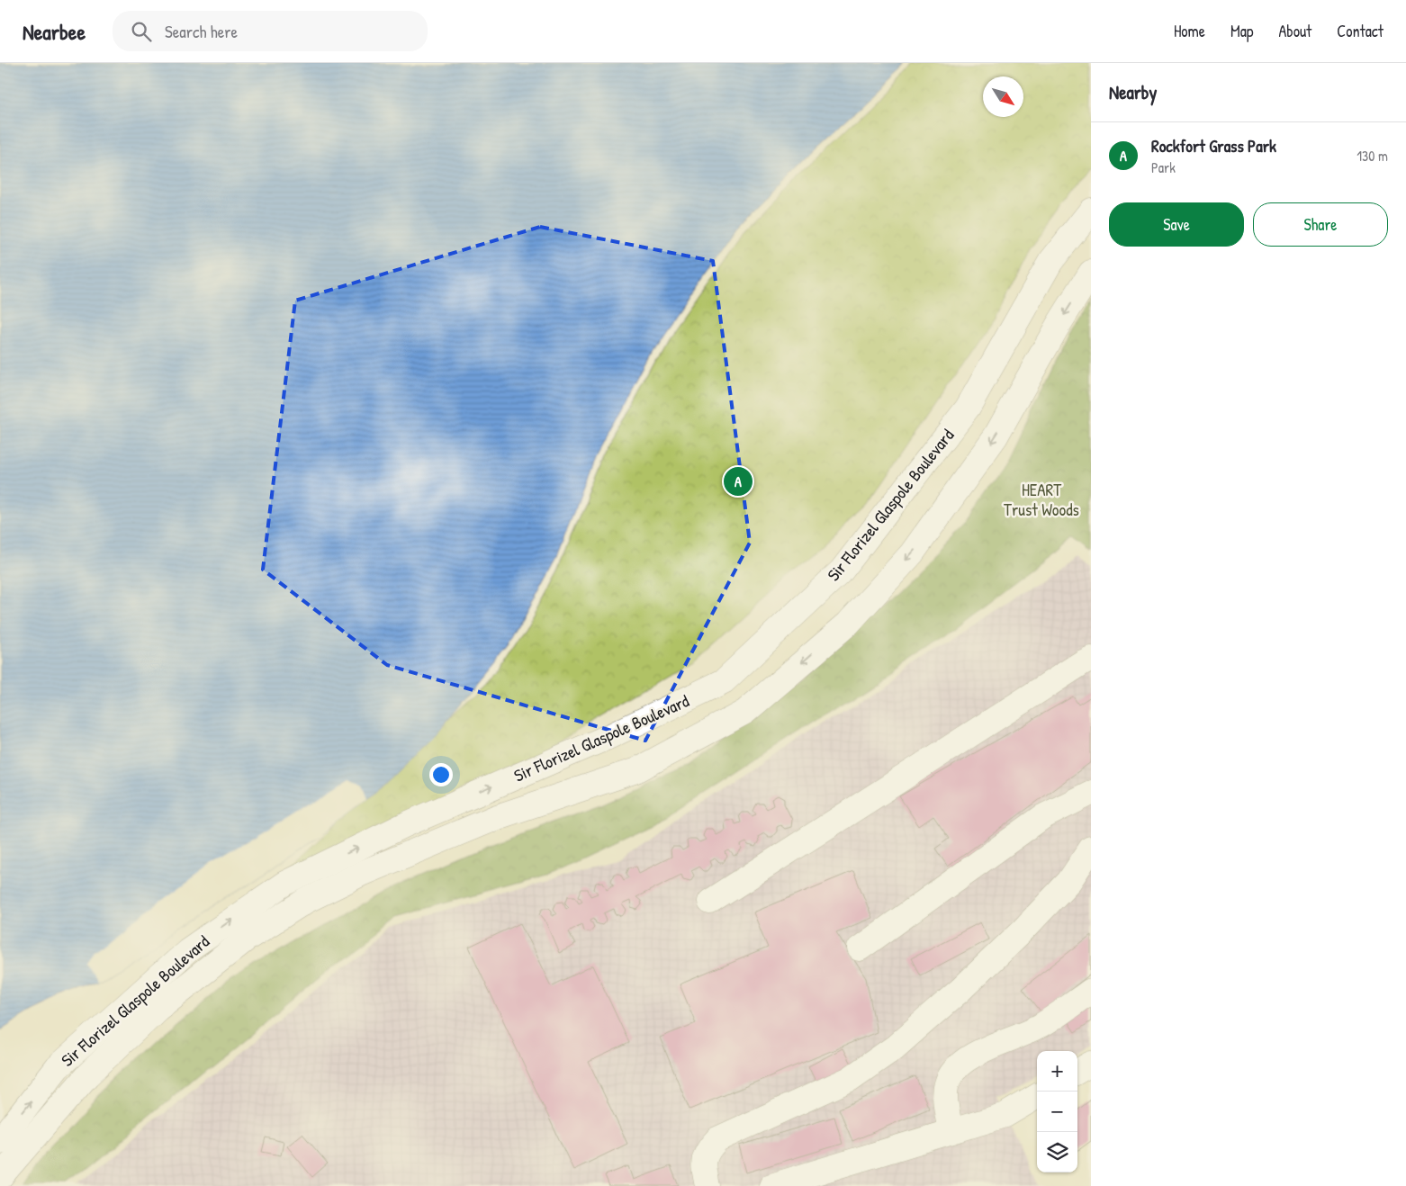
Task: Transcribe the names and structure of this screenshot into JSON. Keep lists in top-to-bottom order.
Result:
{
  "streets": {
    "main road": ["Sir Florizel Glaspole Boulevard"]
  },
  "parks": ["HEART Trust Woods"],
  "north": "bottom right",
  "page": {
    "header": "Nearbee",
    "search": "Search here",
    "nav": [
      "Home",
      "Map",
      "About",
      "Contact"
    ],
    "heading": "Nearby",
    "list": [
      {
        "mark": "A",
        "name": "Rockfort Grass Park",
        "note": "Park",
        "value": "130 m"
      }
    ],
    "buttons": ["Save", "Share"],
    "pins": "A",
    "map_buttons": ["+", "−"]
  }
}
